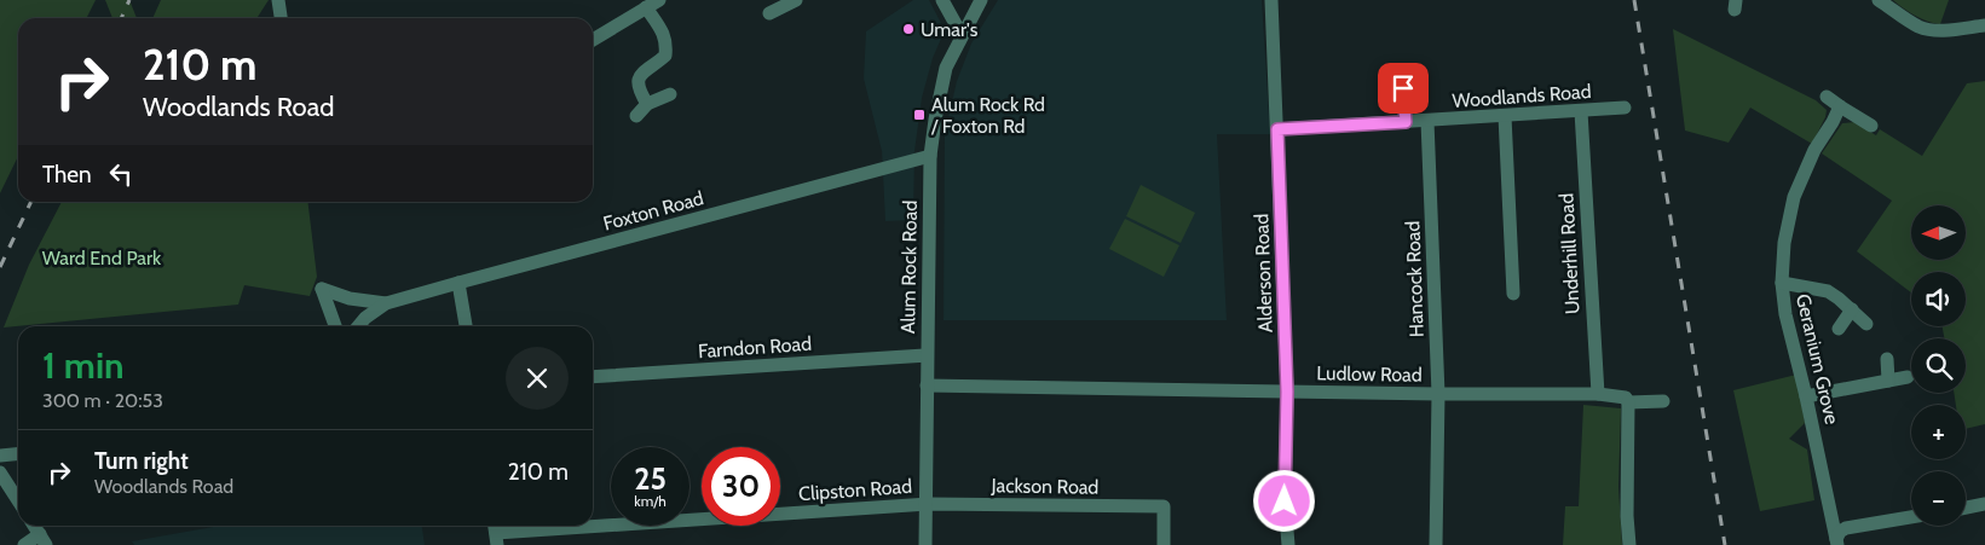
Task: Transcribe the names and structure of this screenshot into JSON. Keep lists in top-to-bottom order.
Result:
{
  "streets": {
    "street": [
      "Woodlands Road",
      "Foxton Road",
      "Underhill Road",
      "Alum Rock Road",
      "Alderson Road",
      "Hancock Road",
      "Farndon Road",
      "Geranium Grove",
      "Ludlow Road",
      "Jackson Road",
      "Clipston Road"
    ]
  },
  "crossings": [
    ["Woodlands Road", "Underhill Road"],
    ["Woodlands Road", "Alderson Road"],
    ["Woodlands Road", "Hancock Road"],
    ["Foxton Road", "Alum Rock Road"],
    ["Underhill Road", "Ludlow Road"],
    ["Alum Rock Road", "Farndon Road"],
    ["Alum Rock Road", "Ludlow Road"],
    ["Alum Rock Road", "Jackson Road"],
    ["Alum Rock Road", "Clipston Road"],
    ["Alderson Road", "Ludlow Road"],
    ["Hancock Road", "Ludlow Road"],
    ["Jackson Road", "Clipston Road"]
  ],
  "parks": ["Ward End Park"],
  "places": {
    "other": ["Umar's"],
    "transit": ["Alum Rock Rd / Foxton Rd"]
  },
  "north": "left",
  "page": {
    "turn": ["210 m", "Woodlands Road"],
    "then": "Then",
    "map_buttons": ["+", "−"],
    "heading": ["1 min", "300 m · 20:53"],
    "list": [
      {
        "name": "Turn right",
        "note": "Woodlands Road",
        "value": "210 m"
      }
    ],
    "speed": "25 km/h",
    "limit": "30"
  }
}
